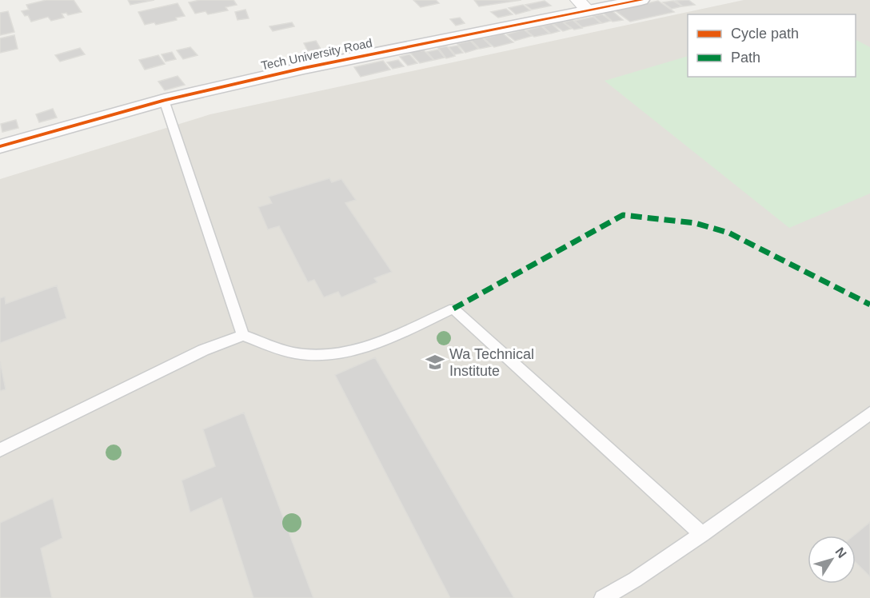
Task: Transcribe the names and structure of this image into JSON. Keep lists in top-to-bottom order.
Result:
{
  "streets": {
    "street": ["Tech University Road"]
  },
  "places": {
    "school or university": ["Wa Technical Institute"]
  },
  "legend": ["Cycle path", "Path"],
  "north": "top right"
}
